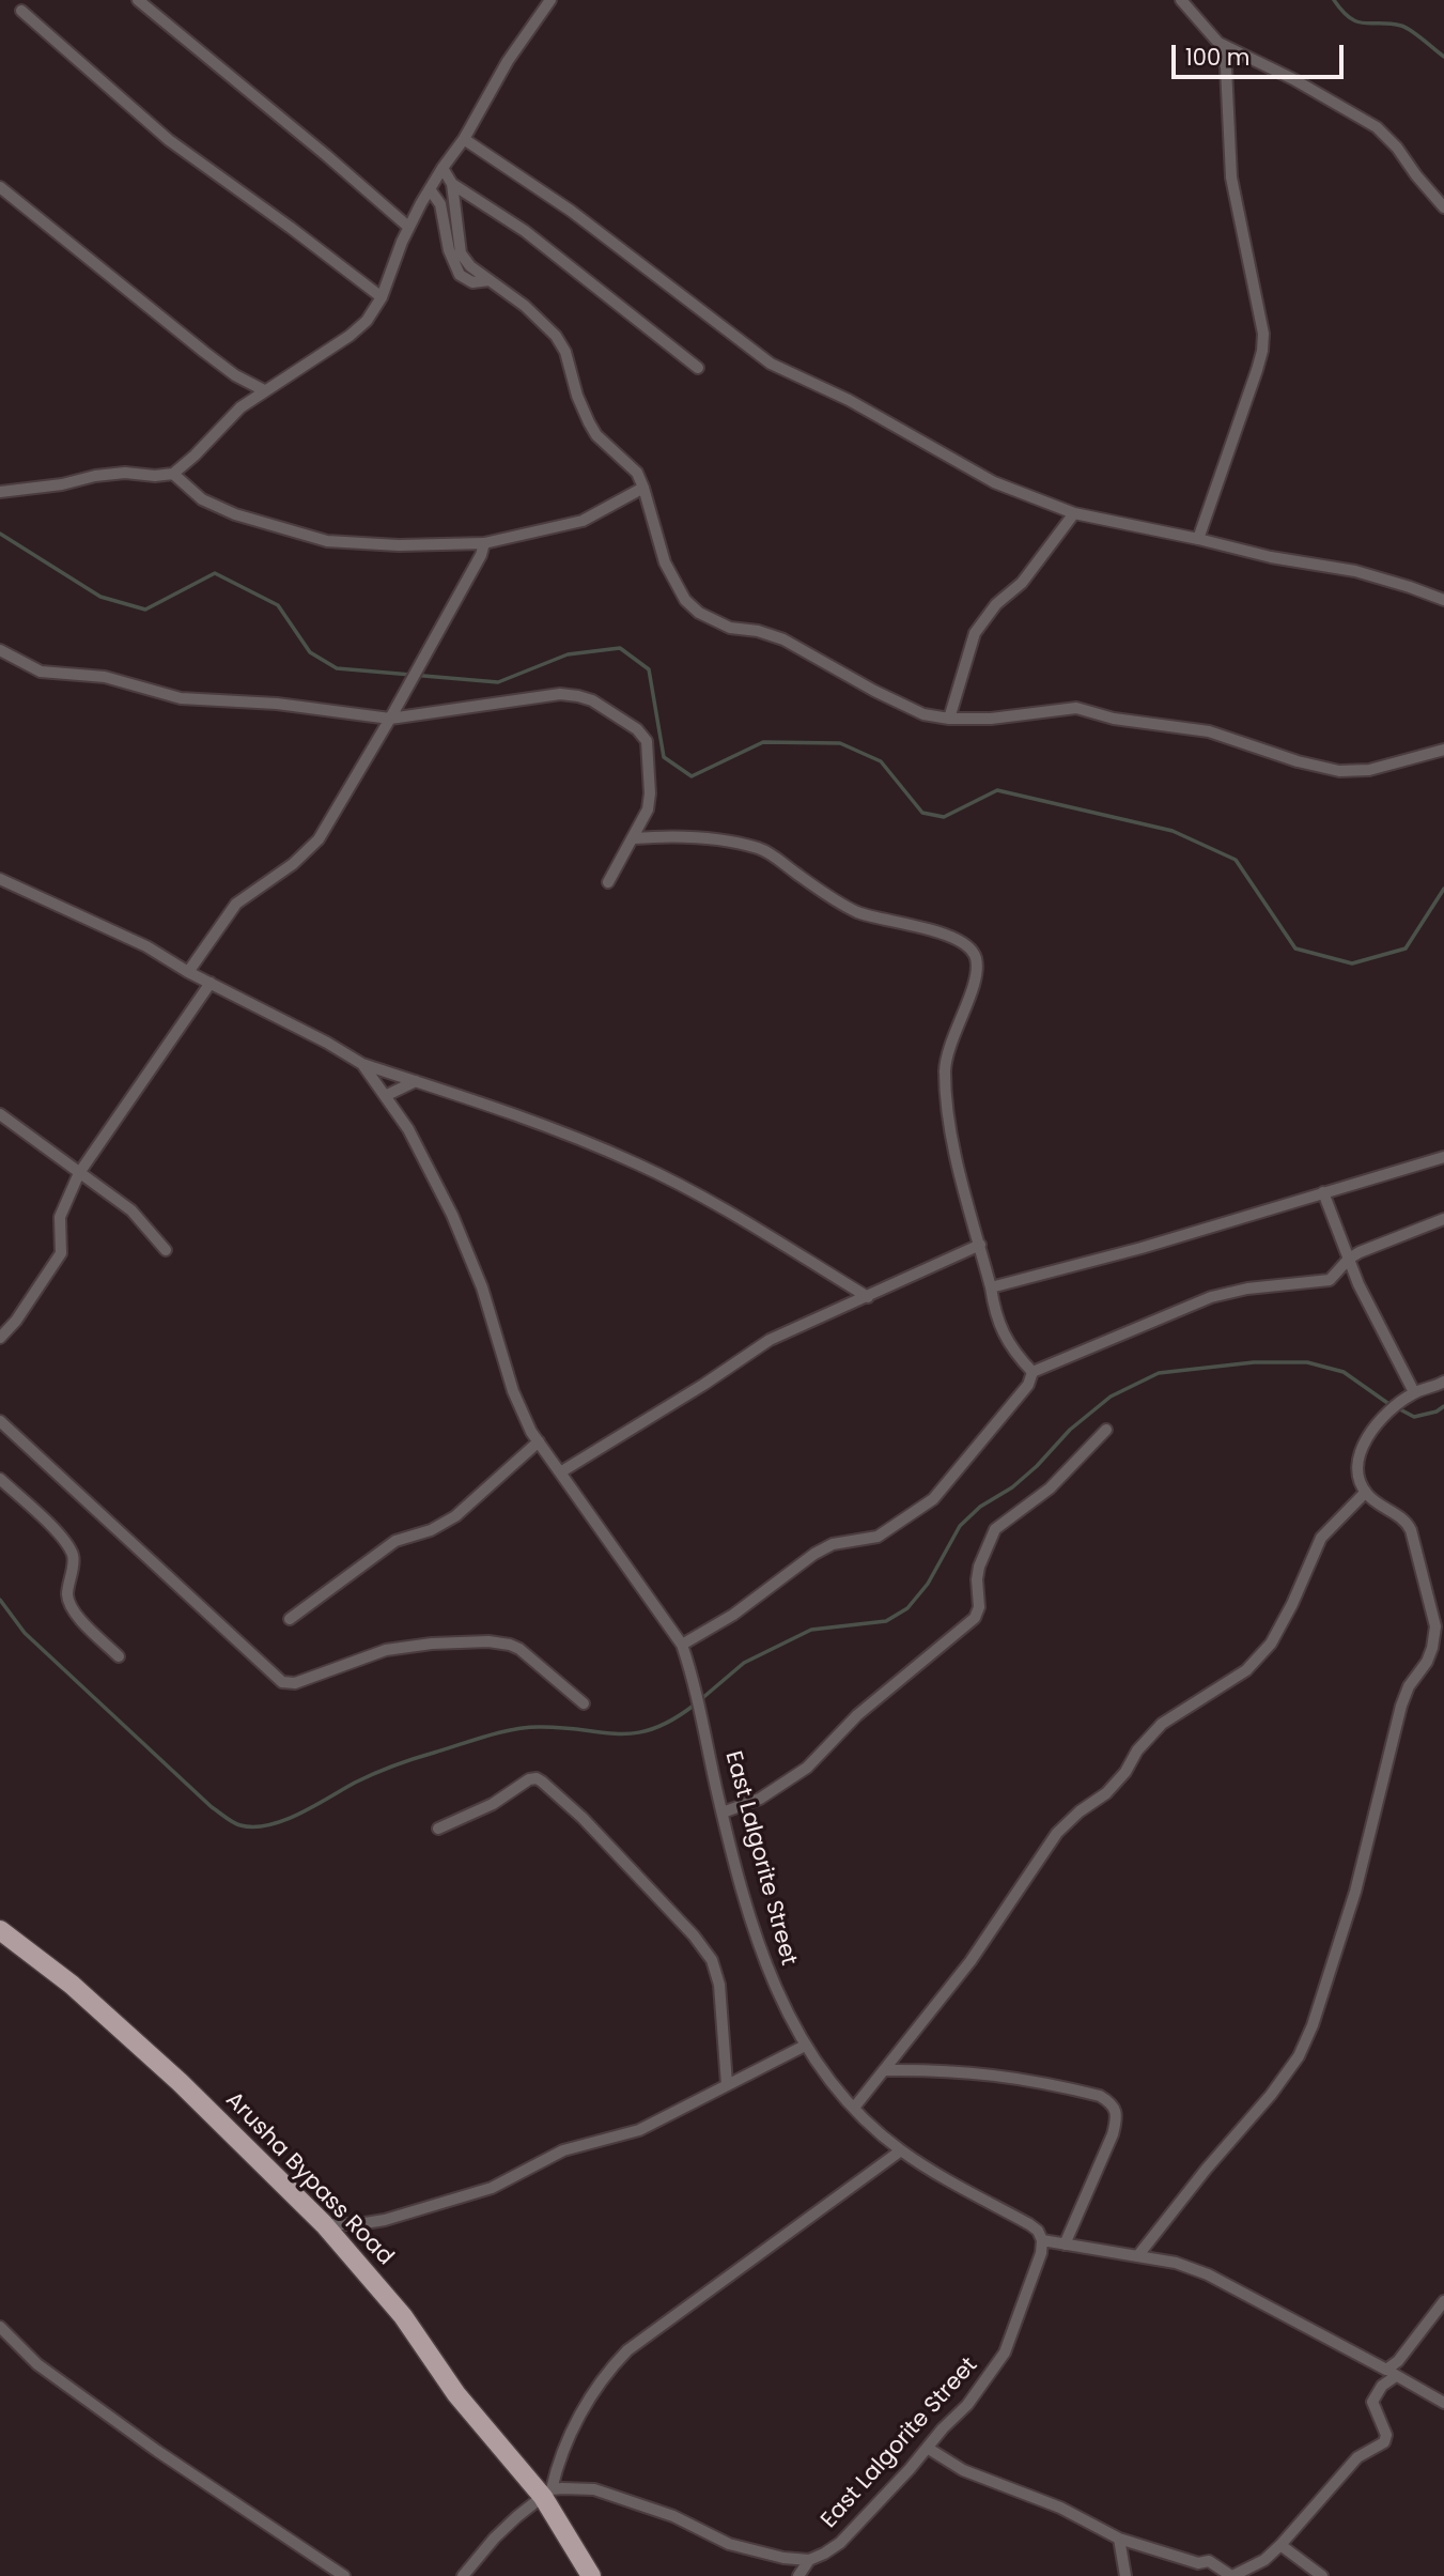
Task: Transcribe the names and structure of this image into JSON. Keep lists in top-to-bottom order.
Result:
{
  "streets": {
    "main road": ["Arusha Bypass Road"],
    "street": ["East Lalgorite Street"]
  },
  "scale_bar": "100 m"
}
